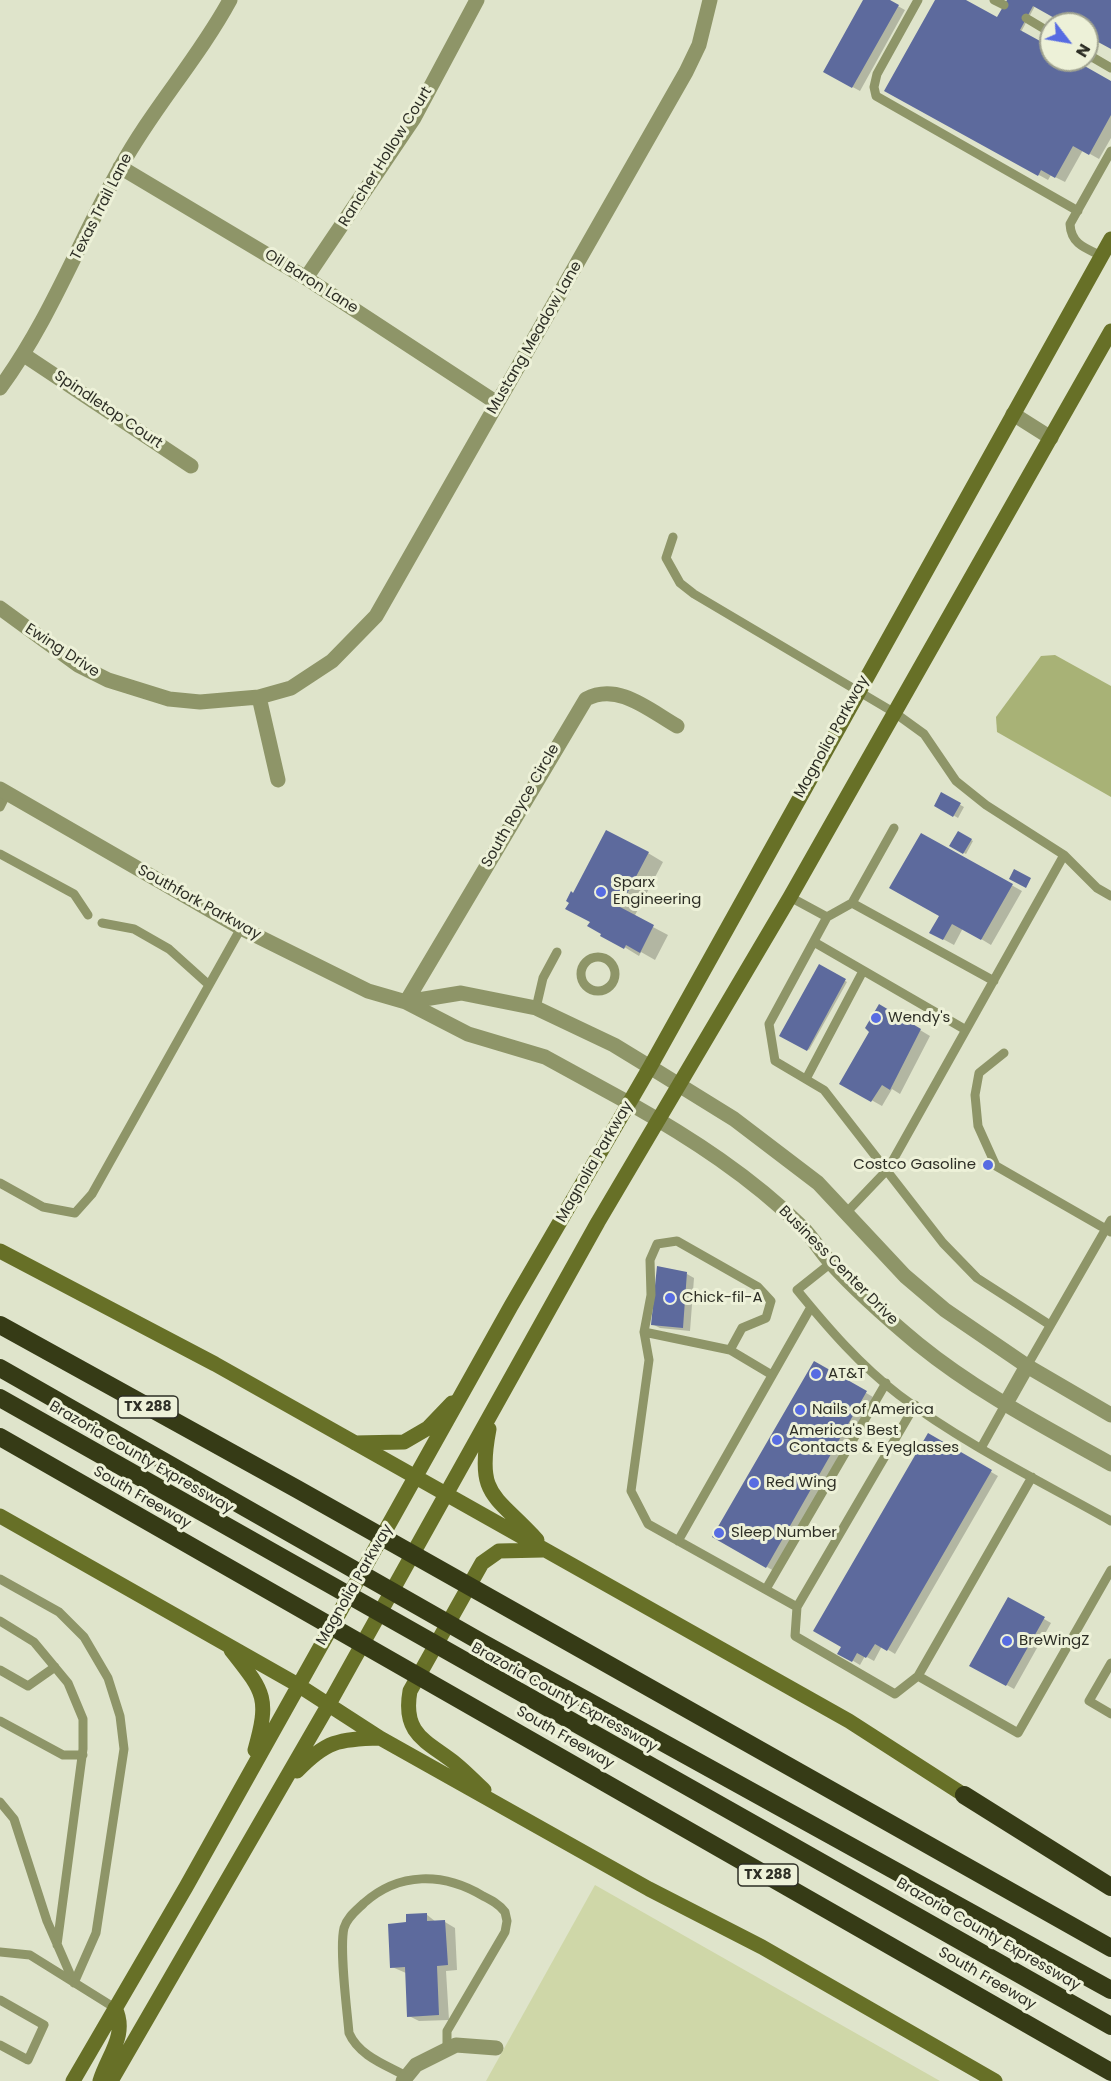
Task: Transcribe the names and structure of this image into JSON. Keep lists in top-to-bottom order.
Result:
{
  "streets": {
    "highway": ["TX 288", "Brazoria County Expressway", "South Freeway"],
    "main road": ["Magnolia Parkway"],
    "street": [
      "Rancher Hollow Court",
      "Texas Trail Lane",
      "Oil Baron Lane",
      "Mustang Meadow Lane",
      "Spindletop Court",
      "Ewing Drive",
      "South Royce Circle",
      "Southfork Parkway",
      "Business Center Drive"
    ]
  },
  "crossings": [
    ["Rancher Hollow Court", "Oil Baron Lane"],
    ["Texas Trail Lane", "Oil Baron Lane"],
    ["Texas Trail Lane", "Spindletop Court"],
    ["Oil Baron Lane", "Mustang Meadow Lane"],
    ["Mustang Meadow Lane", "Ewing Drive"],
    ["Magnolia Parkway", "Southfork Parkway"],
    ["Magnolia Parkway", "Business Center Drive"],
    ["South Royce Circle", "Southfork Parkway"],
    ["Southfork Parkway", "Business Center Drive"]
  ],
  "places": [
    "Sparx Engineering",
    "Wendy's",
    "Costco Gasoline",
    "Chick-fil-A",
    "AT&T",
    "Nails of America",
    "America's Best Contacts & Eyeglasses",
    "Red Wing",
    "Sleep Number",
    "BreWingZ"
  ],
  "north": "bottom right"
}
